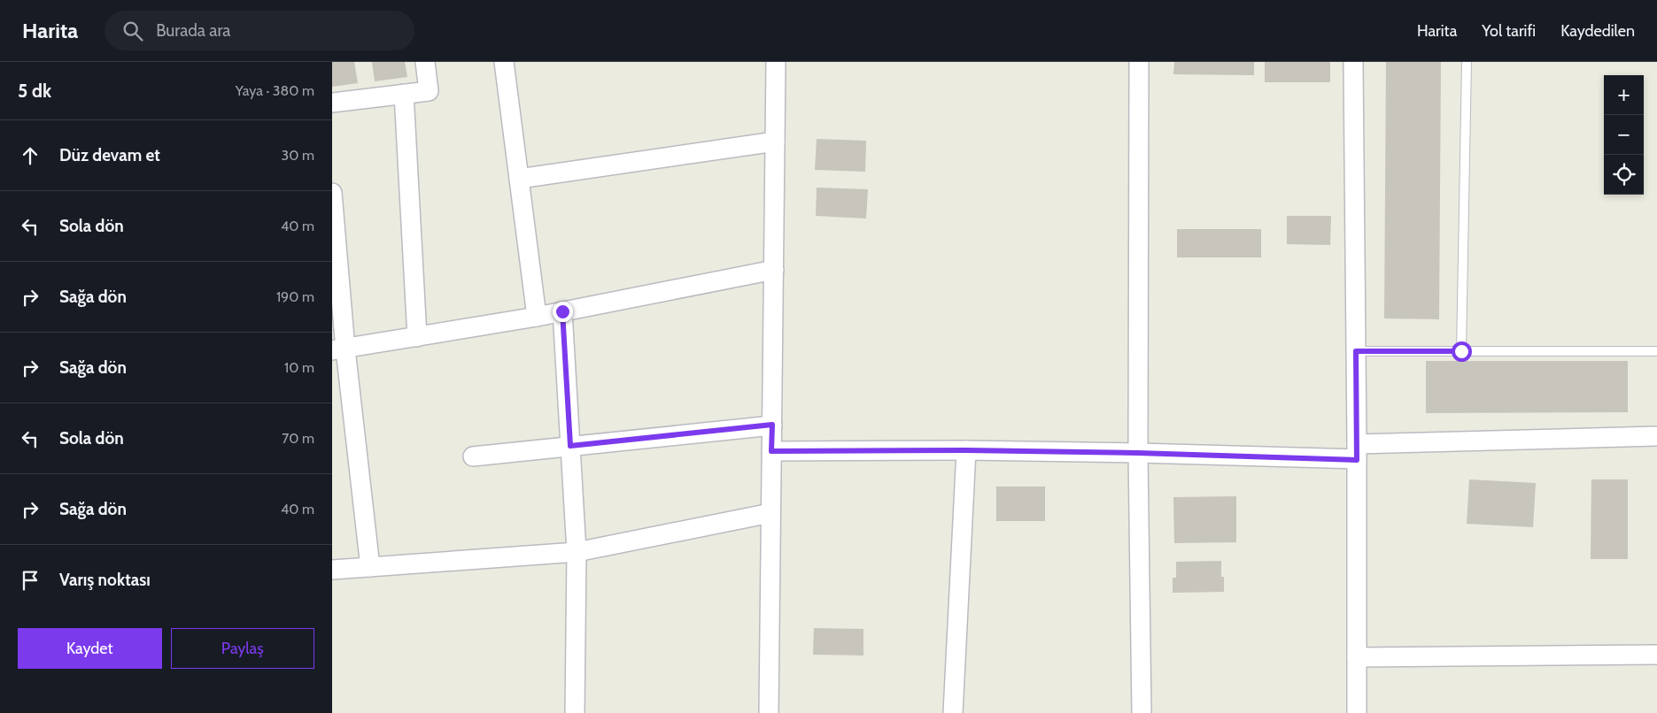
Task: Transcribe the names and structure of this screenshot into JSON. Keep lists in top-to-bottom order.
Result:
{
  "page": {
    "header": "Harita",
    "search": "Burada ara",
    "nav": ["Harita", "Yol tarifi", "Kaydedilen"],
    "heading": ["5 dk", "Yaya · 380 m"],
    "map_buttons": ["+", "−"],
    "list": [
      ["Düz devam et", "30 m"],
      ["Sola dön", "40 m"],
      ["Sağa dön", "190 m"],
      ["Sağa dön", "10 m"],
      ["Sola dön", "70 m"],
      ["Sağa dön", "40 m"],
      "Varış noktası"
    ],
    "buttons": ["Kaydet", "Paylaş"]
  }
}
